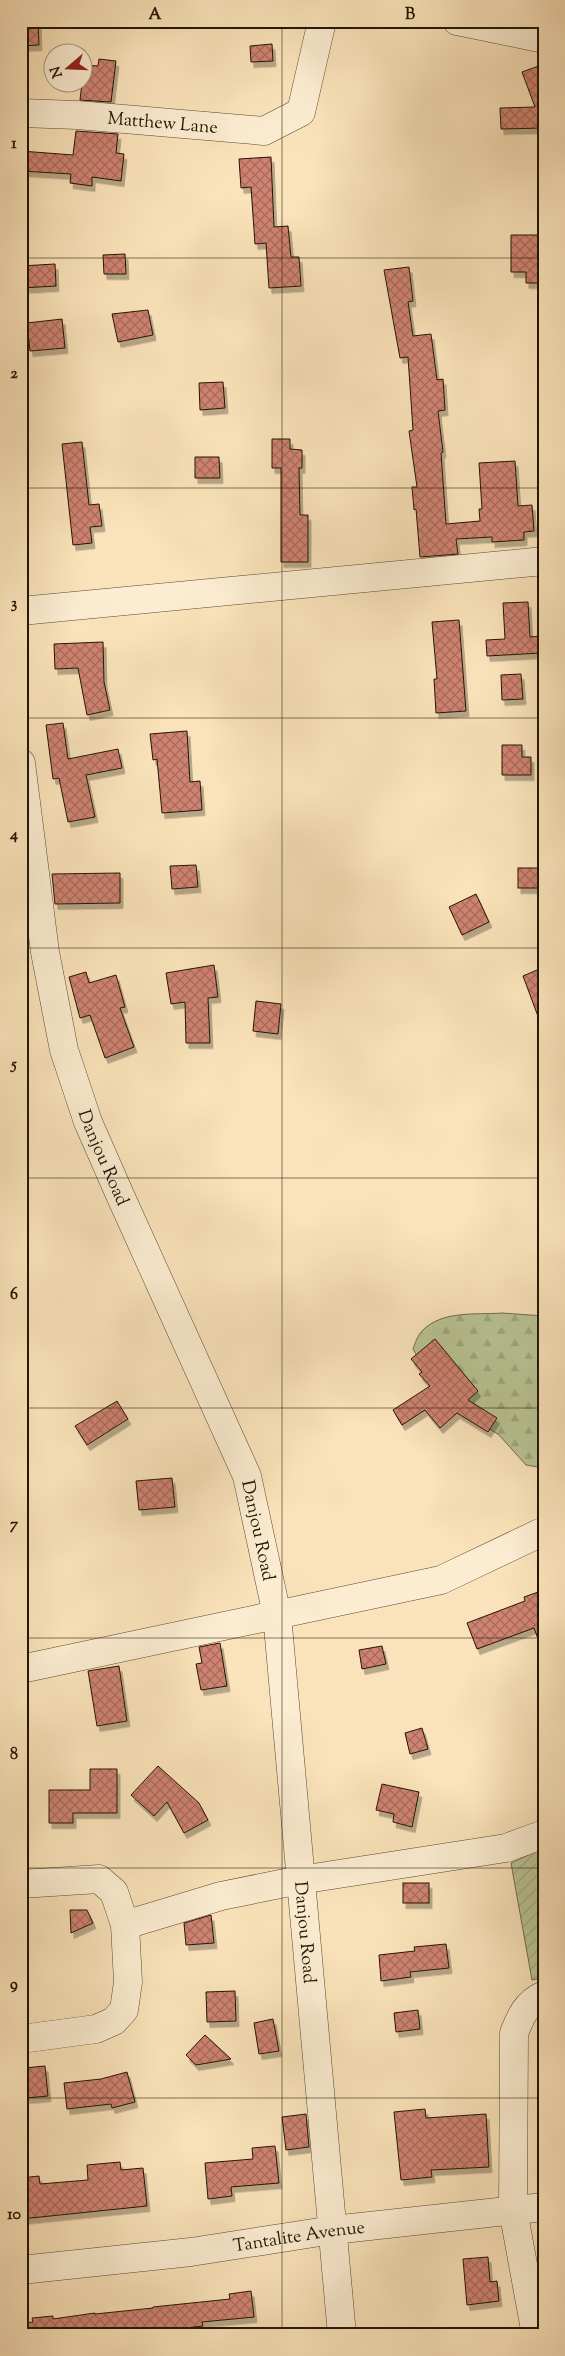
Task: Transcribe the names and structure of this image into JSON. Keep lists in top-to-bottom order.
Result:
{
  "streets": {
    "street": ["Matthew Lane", "Danjou Road", "Tantalite Avenue"]
  },
  "crossings": [
    ["Danjou Road", "Tantalite Avenue"]
  ],
  "north": "left",
  "grid": {
    "columns": ["A", "B"],
    "rows": [
      "1",
      "2",
      "3",
      "4",
      "5",
      "6",
      "7",
      "8",
      "9",
      "10"
    ]
  }
}
